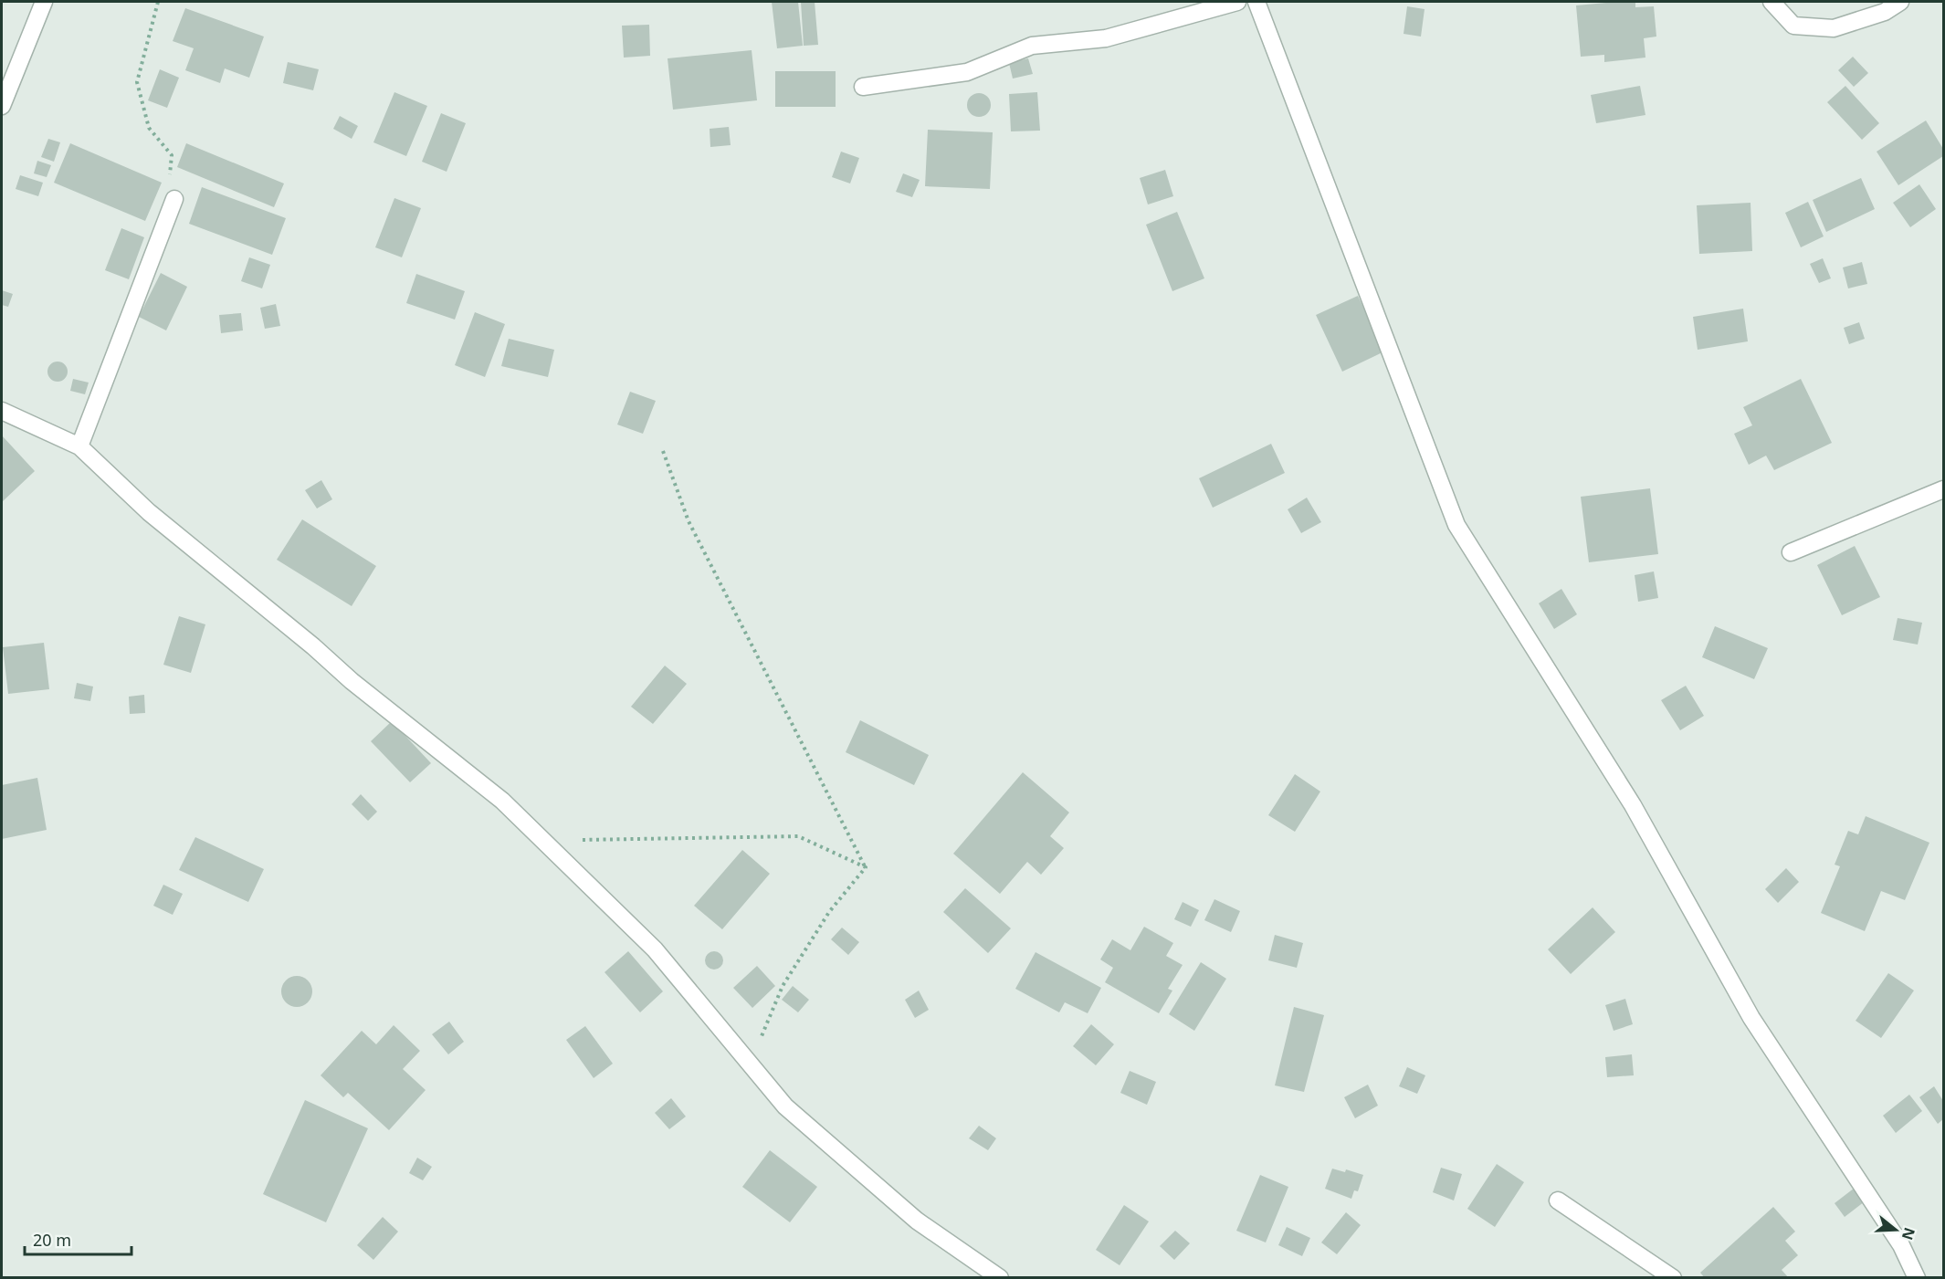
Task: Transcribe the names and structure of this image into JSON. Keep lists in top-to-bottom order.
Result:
{
  "scale_bar": "20 m",
  "north": "right"
}
